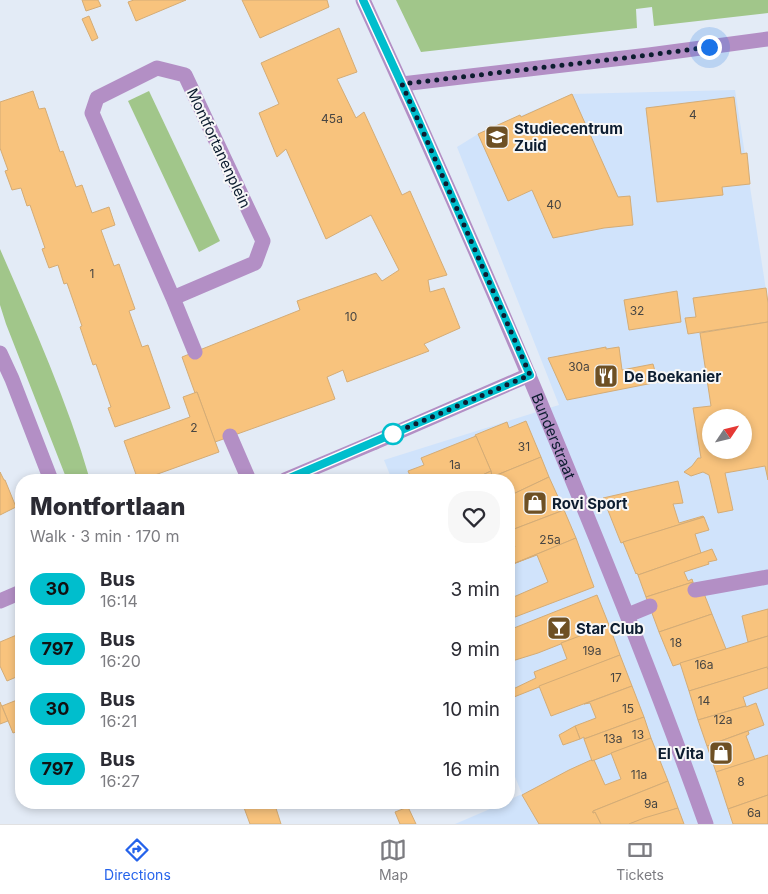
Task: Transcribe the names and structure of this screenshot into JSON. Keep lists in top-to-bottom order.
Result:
{
  "streets": {
    "street": ["Montfortanenplein", "Bunderstraat"]
  },
  "places": {
    "school or university": ["Studiecentrum Zuid"],
    "restaurant": ["De Boekanier"],
    "shop": ["Rovi Sport", "El Vita"],
    "bar": ["Star Club"]
  },
  "lines": ["bus line 30"],
  "house_numbers": [
    "4",
    "45a",
    "40",
    "1",
    "32",
    "10",
    "30a",
    "2",
    "31",
    "1a",
    "25a",
    "18",
    "19a",
    "16a",
    "17",
    "14",
    "15",
    "12a",
    "13",
    "13a",
    "11a",
    "8",
    "9a",
    "6a"
  ],
  "north": "top right",
  "page": {
    "heading": ["Montfortlaan", "Walk · 3 min · 170 m"],
    "list": [
      {
        "mark": "30",
        "name": "Bus",
        "note": "16:14",
        "value": "3 min"
      },
      {
        "mark": "797",
        "name": "Bus",
        "note": "16:20",
        "value": "9 min"
      },
      {
        "mark": "30",
        "name": "Bus",
        "note": "16:21",
        "value": "10 min"
      },
      {
        "mark": "797",
        "name": "Bus",
        "note": "16:27",
        "value": "16 min"
      }
    ],
    "tabs": ["Directions", "Map", "Tickets"]
  }
}
